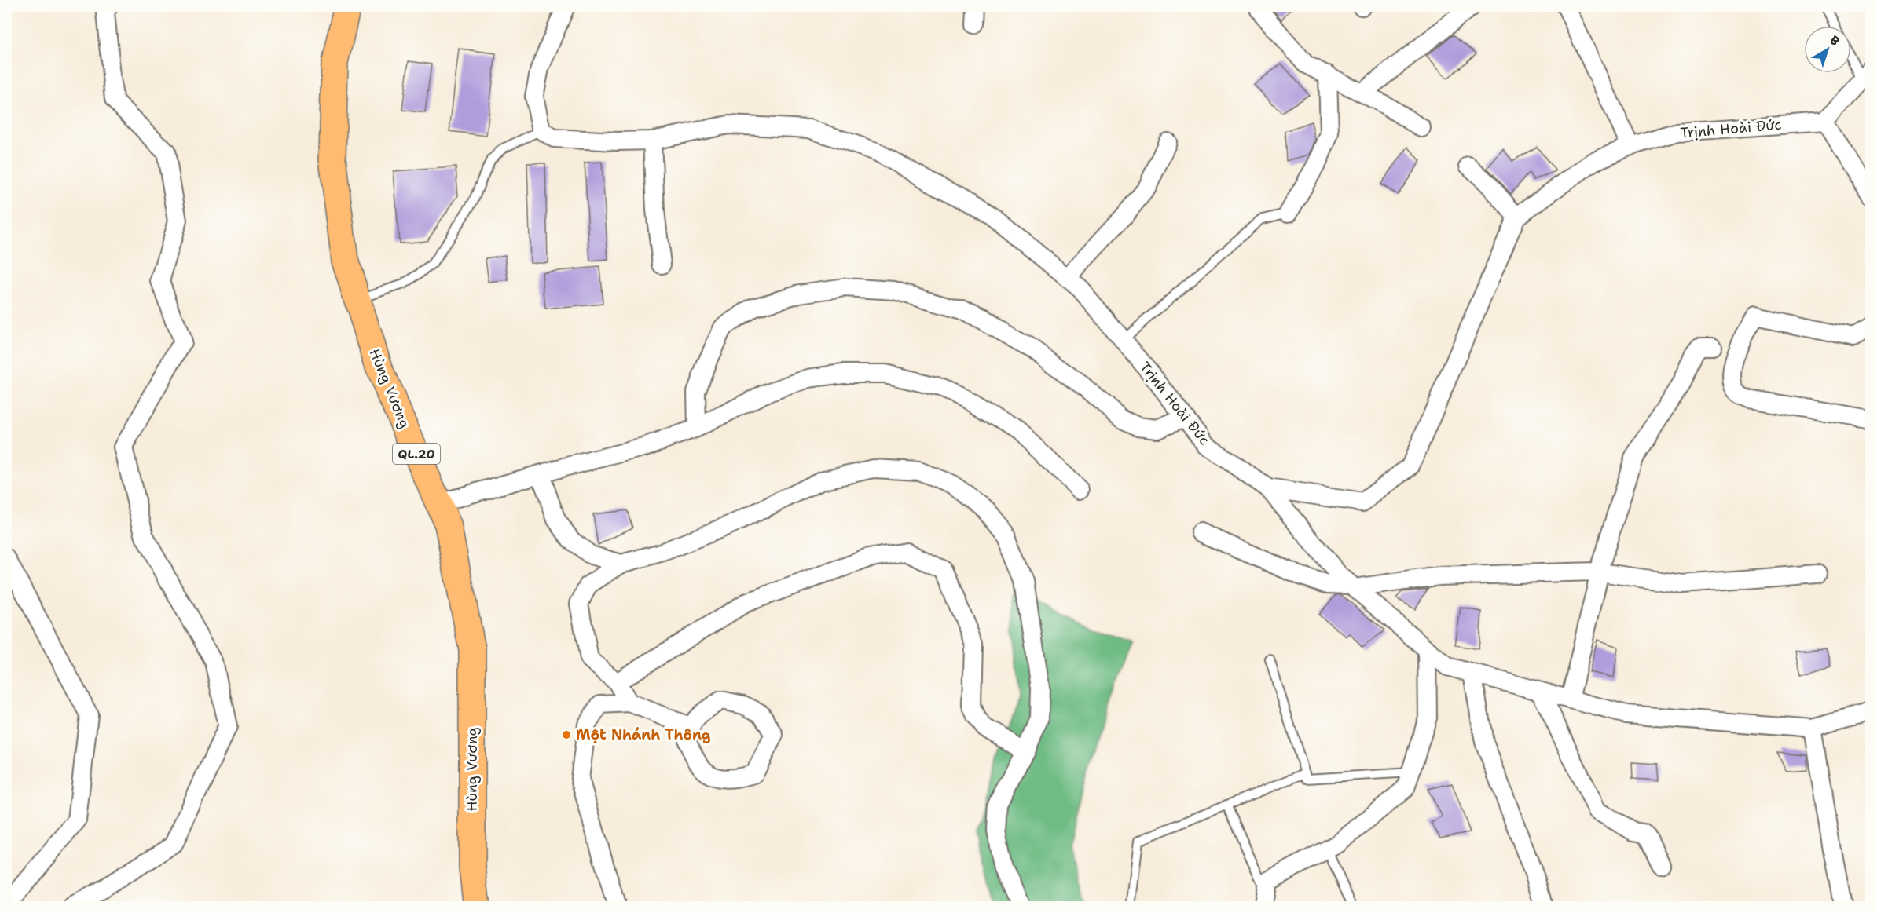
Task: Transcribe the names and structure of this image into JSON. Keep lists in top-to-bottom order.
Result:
{
  "streets": {
    "highway": ["Hùng Vương", "QL.20"],
    "street": ["Trịnh Hoài Đức"]
  },
  "places": ["Một Nhánh Thông"],
  "north": "top right"
}
